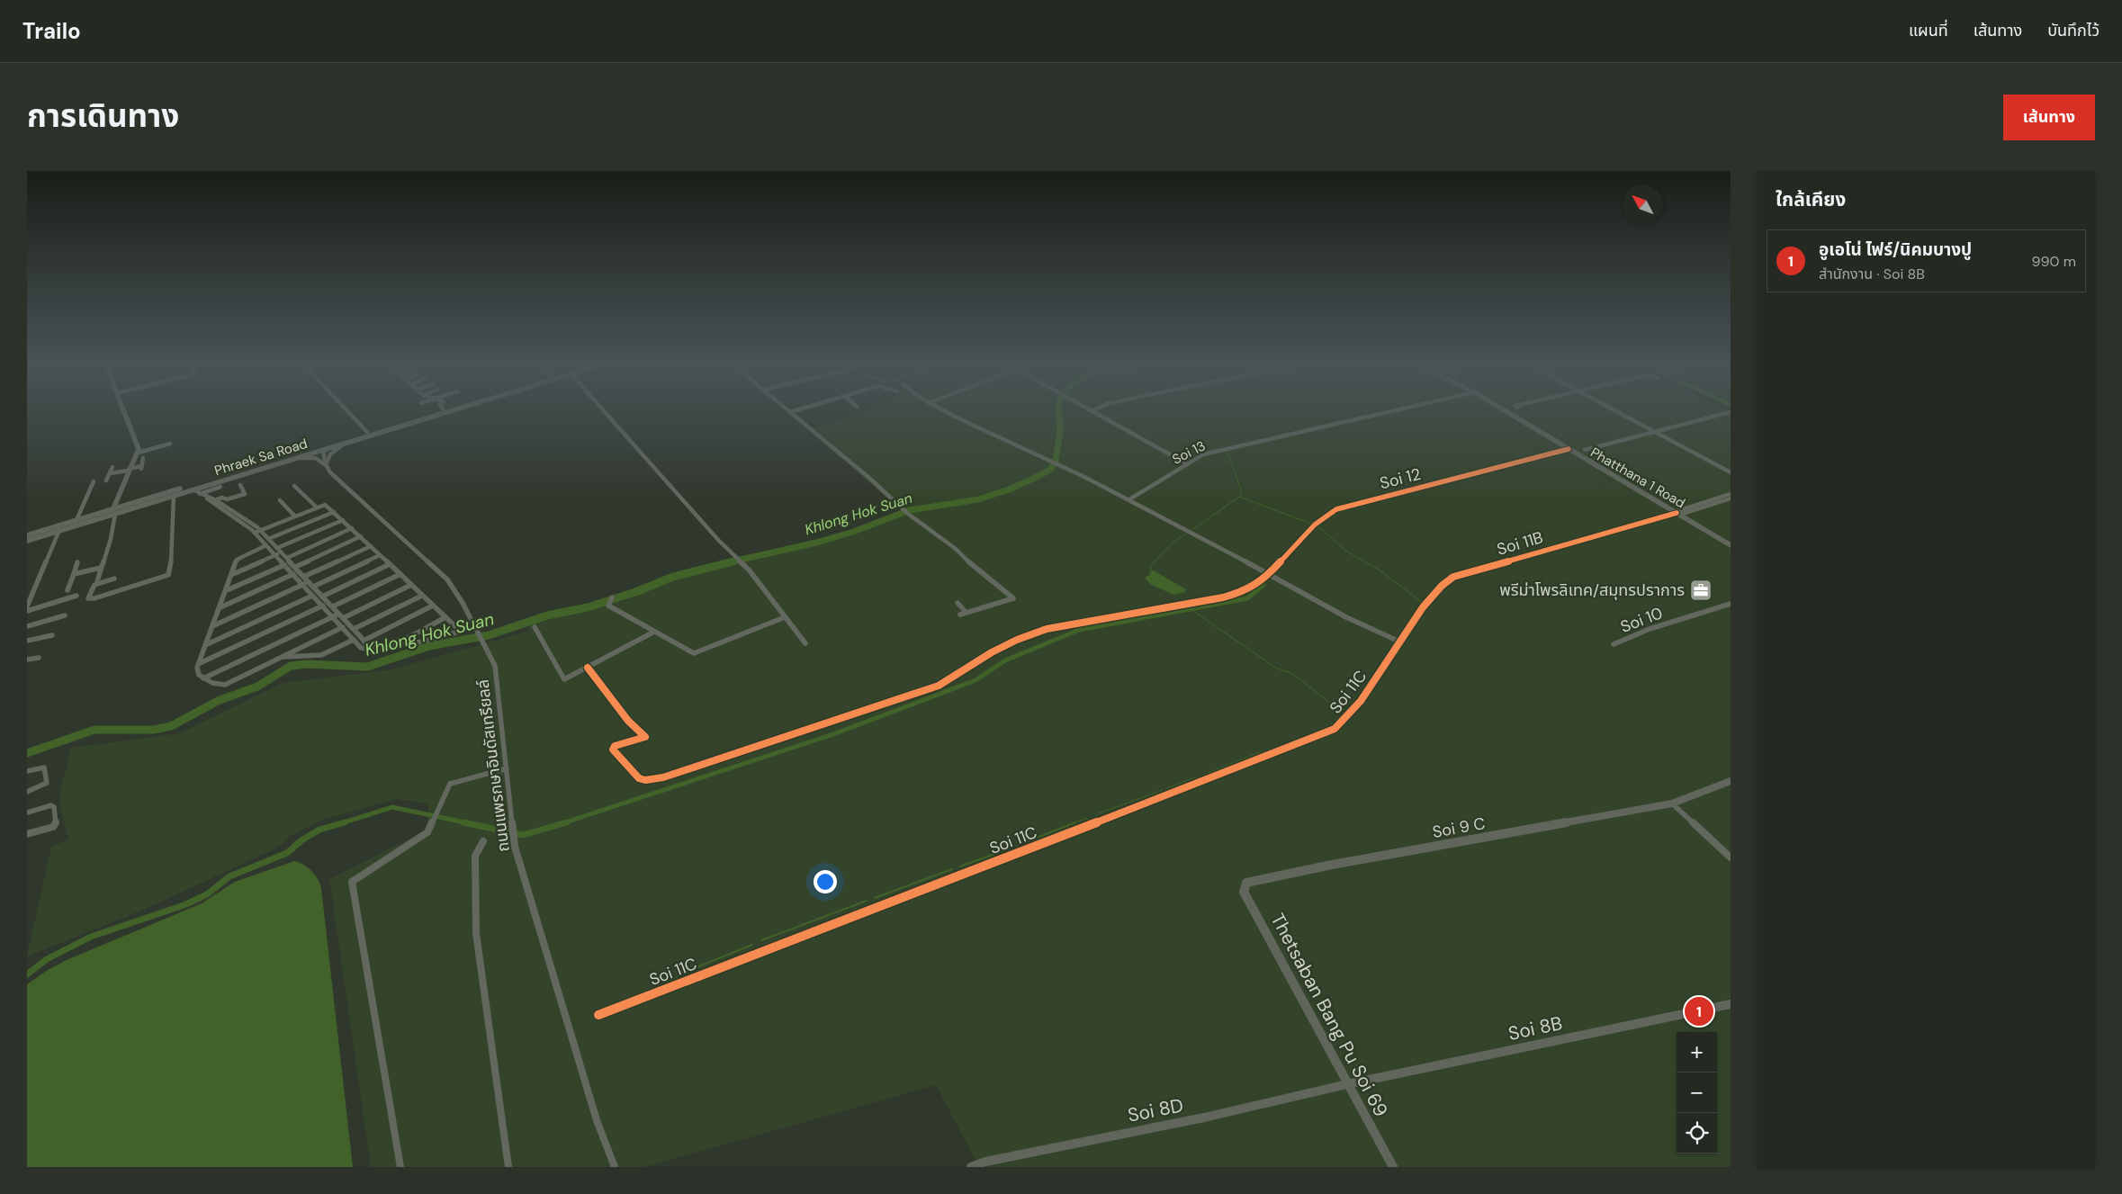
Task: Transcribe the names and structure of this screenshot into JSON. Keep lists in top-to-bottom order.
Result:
{
  "streets": {
    "main road": [
      "Phraek Sa Road",
      "Phatthana 1 Road",
      "Soi 9 C",
      "Thetsaban Bang Pu Soi 69",
      "Soi 8B",
      "Soi 8D"
    ],
    "street": [
      "Soi 13",
      "Soi 12",
      "Soi 11B",
      "Soi 10",
      "Soi 11C",
      "ถนนแพรกษาอินดัสเทรียลล์"
    ]
  },
  "crossings": [
    ["Phraek Sa Road", "ถนนแพรกษาอินดัสเทรียลล์"],
    ["Phatthana 1 Road", "Soi 12"],
    ["Phatthana 1 Road", "Soi 11B"],
    ["Soi 11B", "Soi 11C"],
    ["Soi 9 C", "Thetsaban Bang Pu Soi 69"],
    ["Thetsaban Bang Pu Soi 69", "Soi 8B"],
    ["Thetsaban Bang Pu Soi 69", "Soi 8D"],
    ["Soi 8B", "Soi 8D"]
  ],
  "water": ["Khlong Hok Suan"],
  "places": {
    "office": ["พรีม่าโพรลิเทค/สมุทรปราการ"]
  },
  "north": "top left",
  "page": {
    "header": "Trailo",
    "nav": ["แผนที่", "เส้นทาง", "บันทึกไว้"],
    "title": "การเดินทาง",
    "buttons": "เส้นทาง",
    "heading": "ใกล้เคียง",
    "list": [
      {
        "mark": "1",
        "name": "อูเอโน่ ไฟร์/นิคมบางปู",
        "note": "สำนักงาน · Soi 8B",
        "value": "990 m"
      }
    ],
    "pins": "1",
    "map_buttons": ["+", "−"]
  }
}
